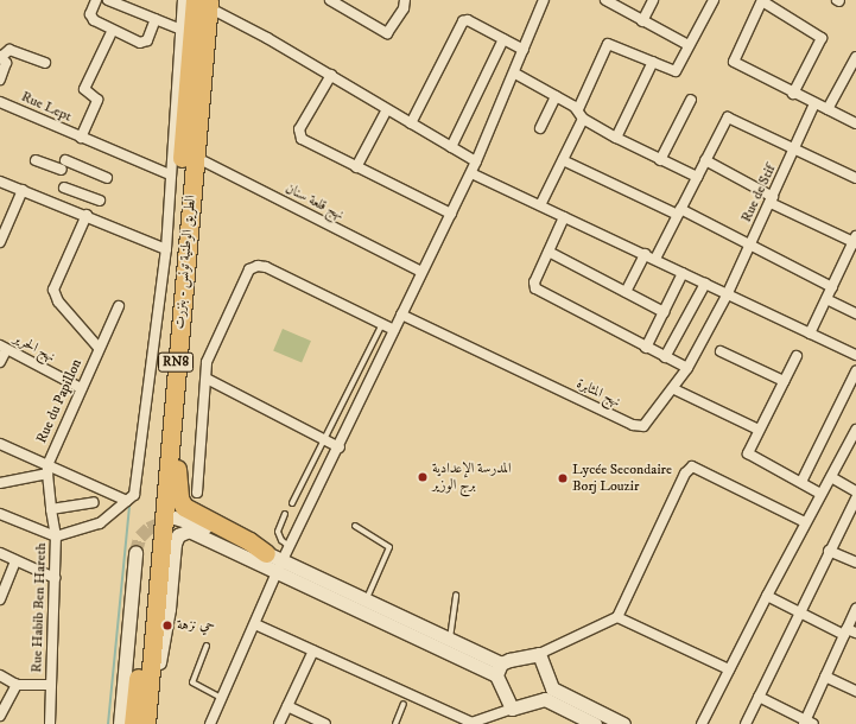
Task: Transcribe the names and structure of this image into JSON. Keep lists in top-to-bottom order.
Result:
{
  "streets": {
    "highway": ["الطريق الوطنية تونس - بنزرت", "RN8"],
    "street": [
      "Rue Lept",
      "Rue de Stif",
      "نهج قلعة سنان",
      "نهج الحرير",
      "نهج المثابرة",
      "Rue du Papillon",
      "Rue Habib Ben Hareth"
    ]
  },
  "crossings": [
    ["Rue de Stif", "نهج المثابرة"],
    ["نهج قلعة سنان", "الطريق الوطنية تونس - بنزرت"],
    ["الطريق الوطنية تونس - بنزرت", "RN8"],
    ["نهج الحرير", "Rue du Papillon"]
  ],
  "places": ["المدرسة الإعدادية برج الوزير", "Lycée Secondaire Borj Louzir", "حي نزهة"]
}
